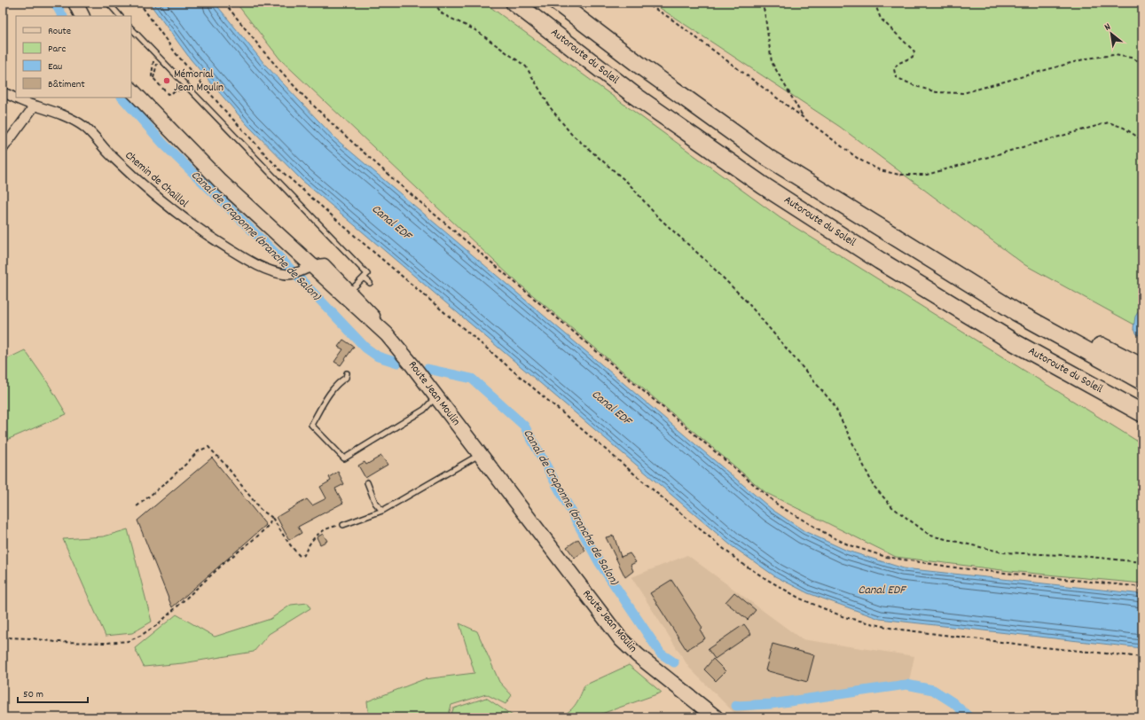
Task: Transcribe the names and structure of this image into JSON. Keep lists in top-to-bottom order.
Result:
{
  "streets": {
    "highway": ["Autoroute du Soleil"],
    "main road": ["Route Jean Moulin"],
    "street": ["Chemin de Chaillol"]
  },
  "crossings": [
    ["Chemin de Chaillol", "Route Jean Moulin"]
  ],
  "water": ["Canal EDF", "Canal de Craponne (branche de Salon)"],
  "places": ["Mémorial Jean Moulin"],
  "legend": [
    "Route",
    "Parc",
    "Eau",
    "Bâtiment"
  ],
  "scale_bar": "50 m",
  "north": "top left"
}
